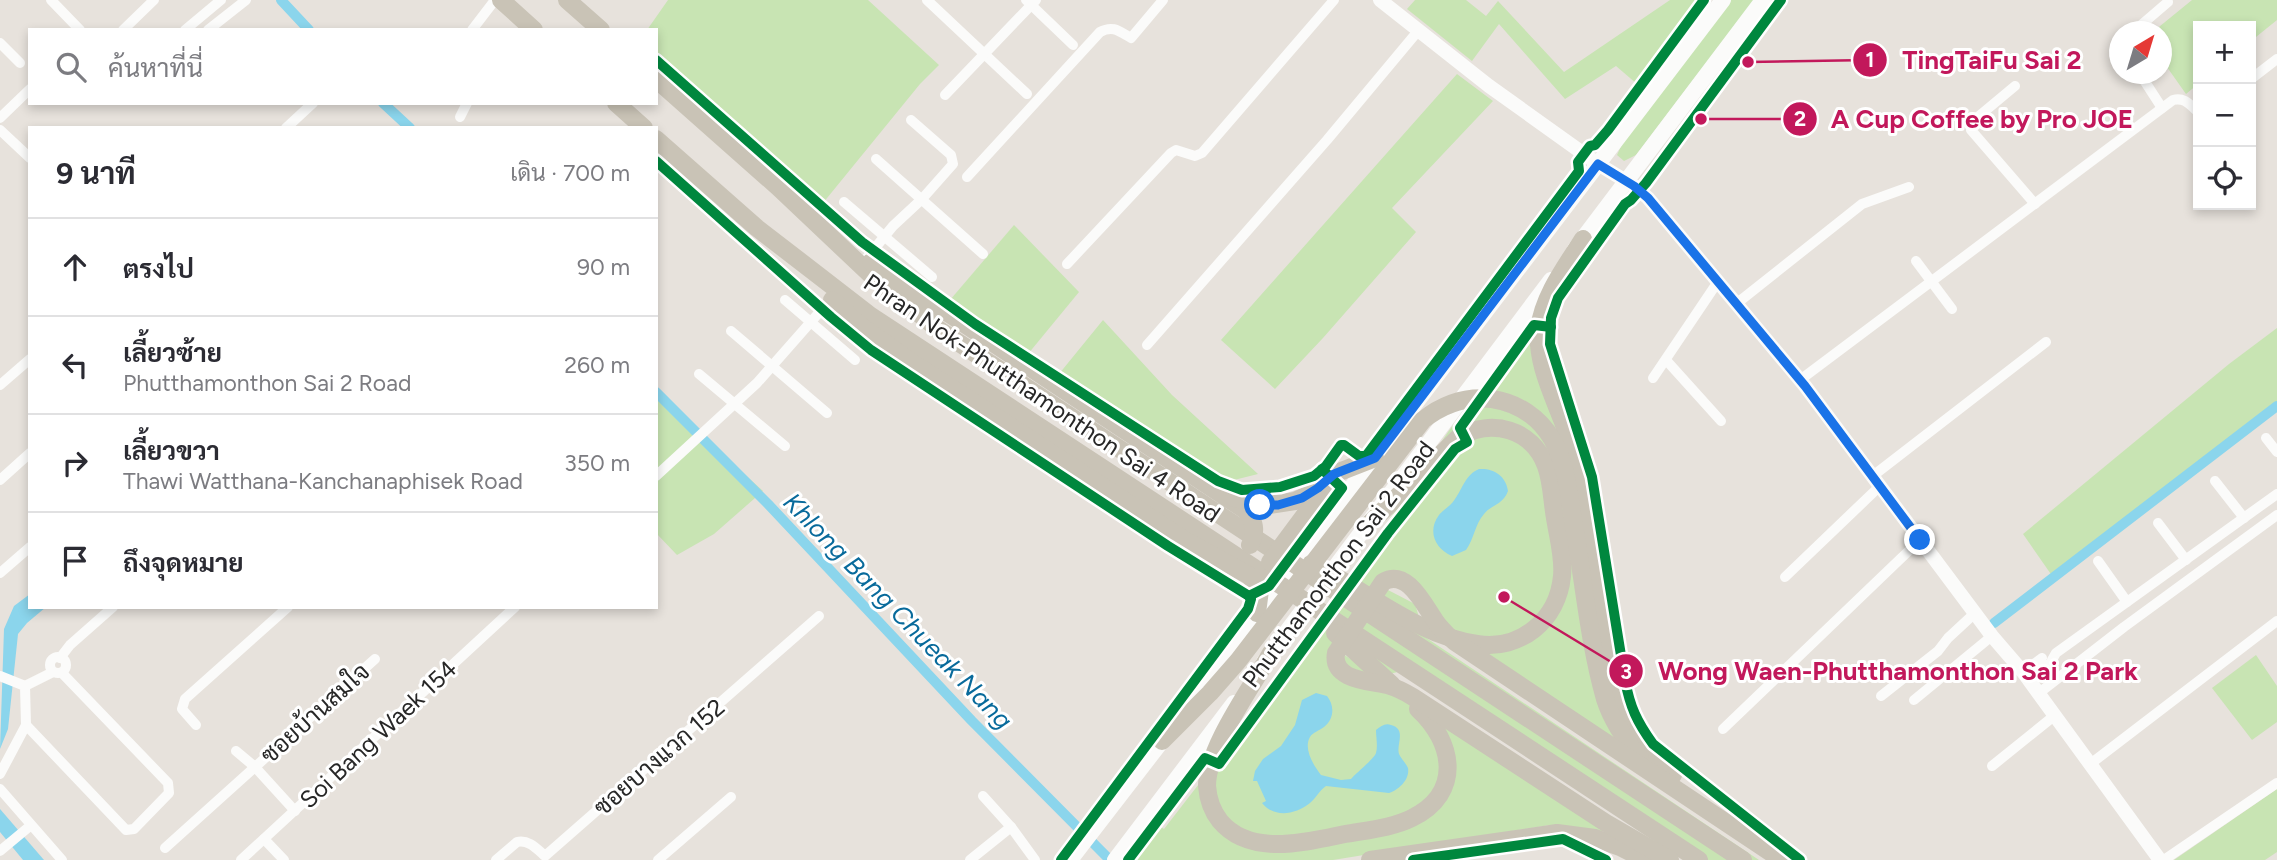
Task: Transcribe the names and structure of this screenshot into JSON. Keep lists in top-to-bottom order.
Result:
{
  "streets": {
    "main road": ["Phran Nok-Phutthamonthon Sai 4 Road", "Phutthamonthon Sai 2 Road"],
    "street": ["ซอยบ้านสมใจ", "Soi Bang Waek 154", "ซอยบางแวก 152"]
  },
  "crossings": [
    ["ซอยบ้านสมใจ", "Soi Bang Waek 154"]
  ],
  "water": ["Khlong Bang Chueak Nang"],
  "places": ["TingTaiFu Sai 2", "A Cup Coffee by Pro JOE", "Wong Waen-Phutthamonthon Sai 2 Park"],
  "north": "top right",
  "page": {
    "map_buttons": ["+", "−"],
    "search": "ค้นหาที่นี่",
    "heading": ["9 นาที", "เดิน · 700 m"],
    "list": [
      ["ตรงไป", "90 m"],
      ["เลี้ยวซ้าย", "Phutthamonthon Sai 2 Road", "260 m"],
      ["เลี้ยวขวา", "Thawi Watthana-Kanchanaphisek Road", "350 m"],
      "ถึงจุดหมาย"
    ]
  }
}
